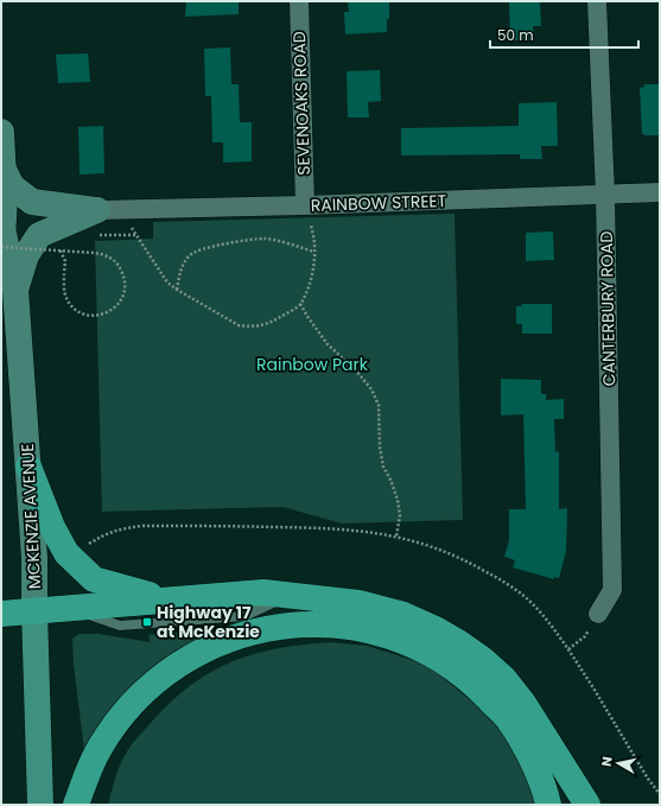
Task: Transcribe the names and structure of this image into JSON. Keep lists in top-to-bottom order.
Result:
{
  "streets": {
    "main road": ["MCKENZIE AVENUE"],
    "street": ["SEVENOAKS ROAD", "RAINBOW STREET", "CANTERBURY ROAD"]
  },
  "crossings": [
    ["SEVENOAKS ROAD", "RAINBOW STREET"],
    ["RAINBOW STREET", "CANTERBURY ROAD"]
  ],
  "parks": ["Rainbow Park"],
  "places": {
    "transit": ["Highway 17 at McKenzie"]
  },
  "scale_bar": "50 m",
  "north": "left"
}
